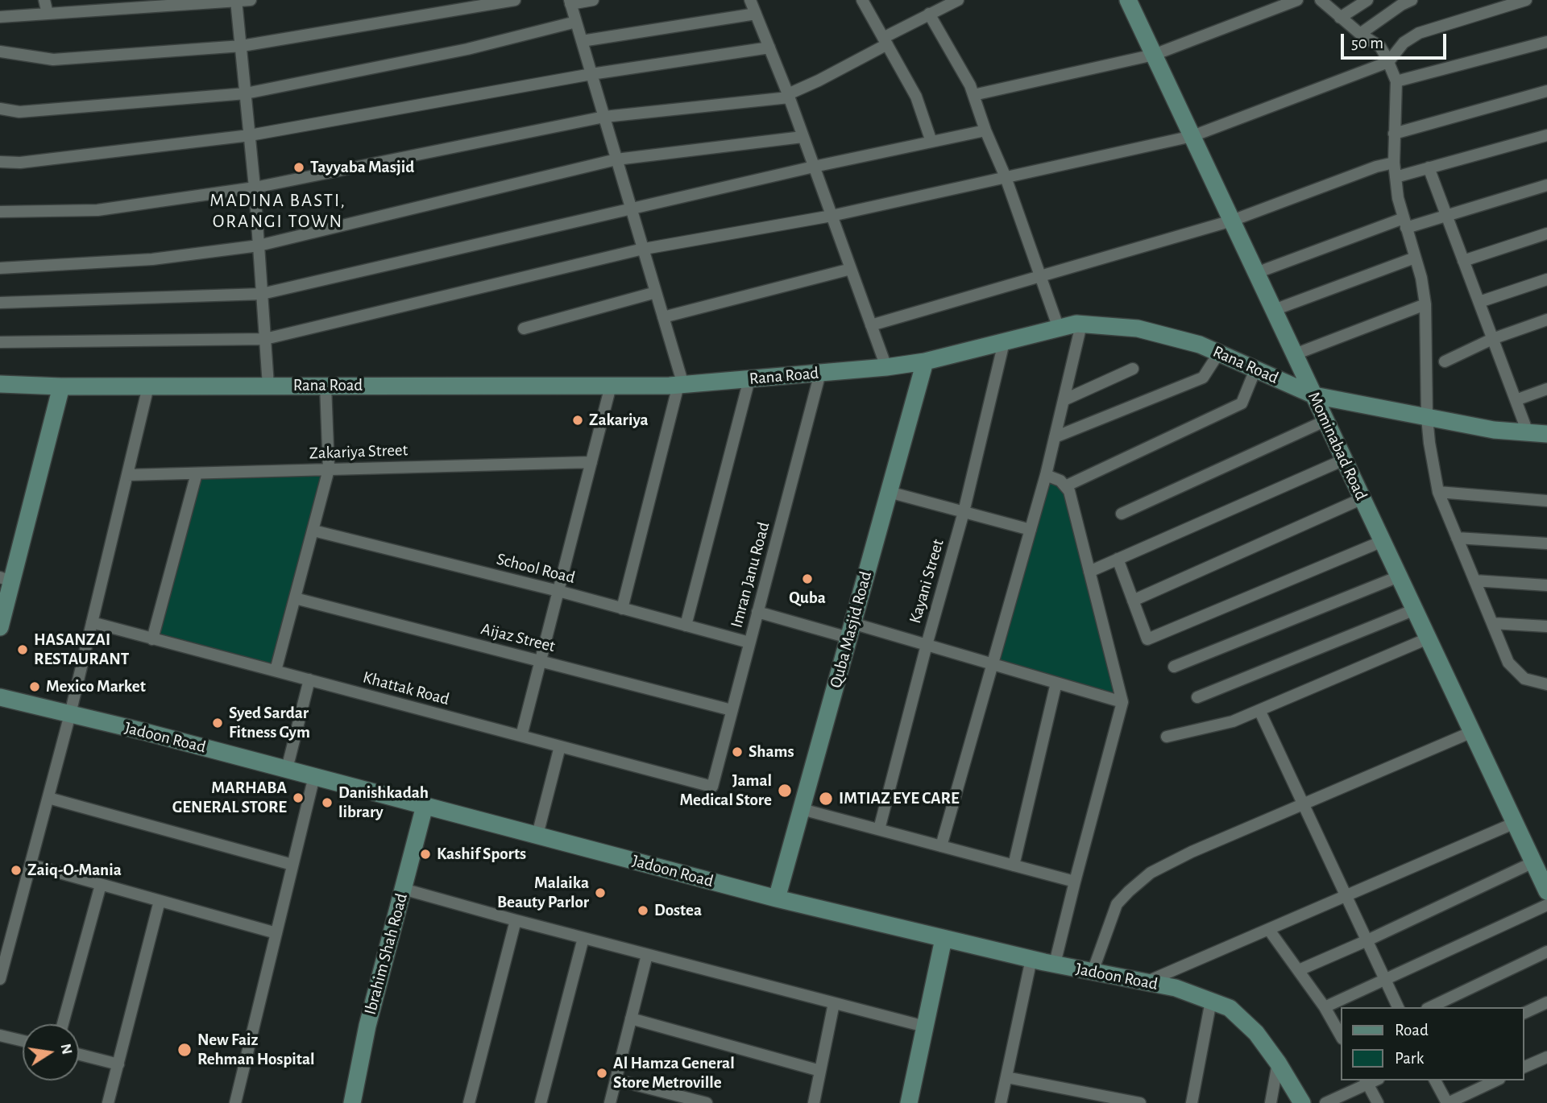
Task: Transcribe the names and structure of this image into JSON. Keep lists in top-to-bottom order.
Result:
{
  "streets": {
    "street": [
      "Rana Road",
      "Mominabad Road",
      "Zakariya Street",
      "School Road",
      "Imran Janu Road",
      "Kayani Street",
      "Quba Masjid Road",
      "Aijaz Street",
      "Khattak Road",
      "Jadoon Road",
      "Ibrahim Shah Road"
    ]
  },
  "crossings": [
    ["Rana Road", "Mominabad Road"],
    ["Rana Road", "Imran Janu Road"],
    ["Rana Road", "Kayani Street"],
    ["Rana Road", "Quba Masjid Road"],
    ["School Road", "Imran Janu Road"],
    ["Imran Janu Road", "Aijaz Street"],
    ["Imran Janu Road", "Khattak Road"],
    ["Quba Masjid Road", "Jadoon Road"],
    ["Jadoon Road", "Ibrahim Shah Road"]
  ],
  "districts": ["MADINA BASTI, ORANGI TOWN"],
  "places": [
    "Tayyaba Masjid",
    "Zakariya",
    "Quba",
    "HASANZAI RESTAURANT",
    "Mexico Market",
    "Syed Sardar Fitness Gym",
    "Shams",
    "Jamal Medical Store",
    "MARHABA GENERAL STORE",
    "IMTIAZ EYE CARE",
    "Danishkadah library",
    "Kashif Sports",
    "Zaiq-O-Mania",
    "Malaika Beauty Parlor",
    "Dostea",
    "New Faiz Rehman Hospital",
    "Al Hamza General Store Metroville"
  ],
  "legend": ["Road", "Park"],
  "scale_bar": "50 m",
  "north": "right"
}
